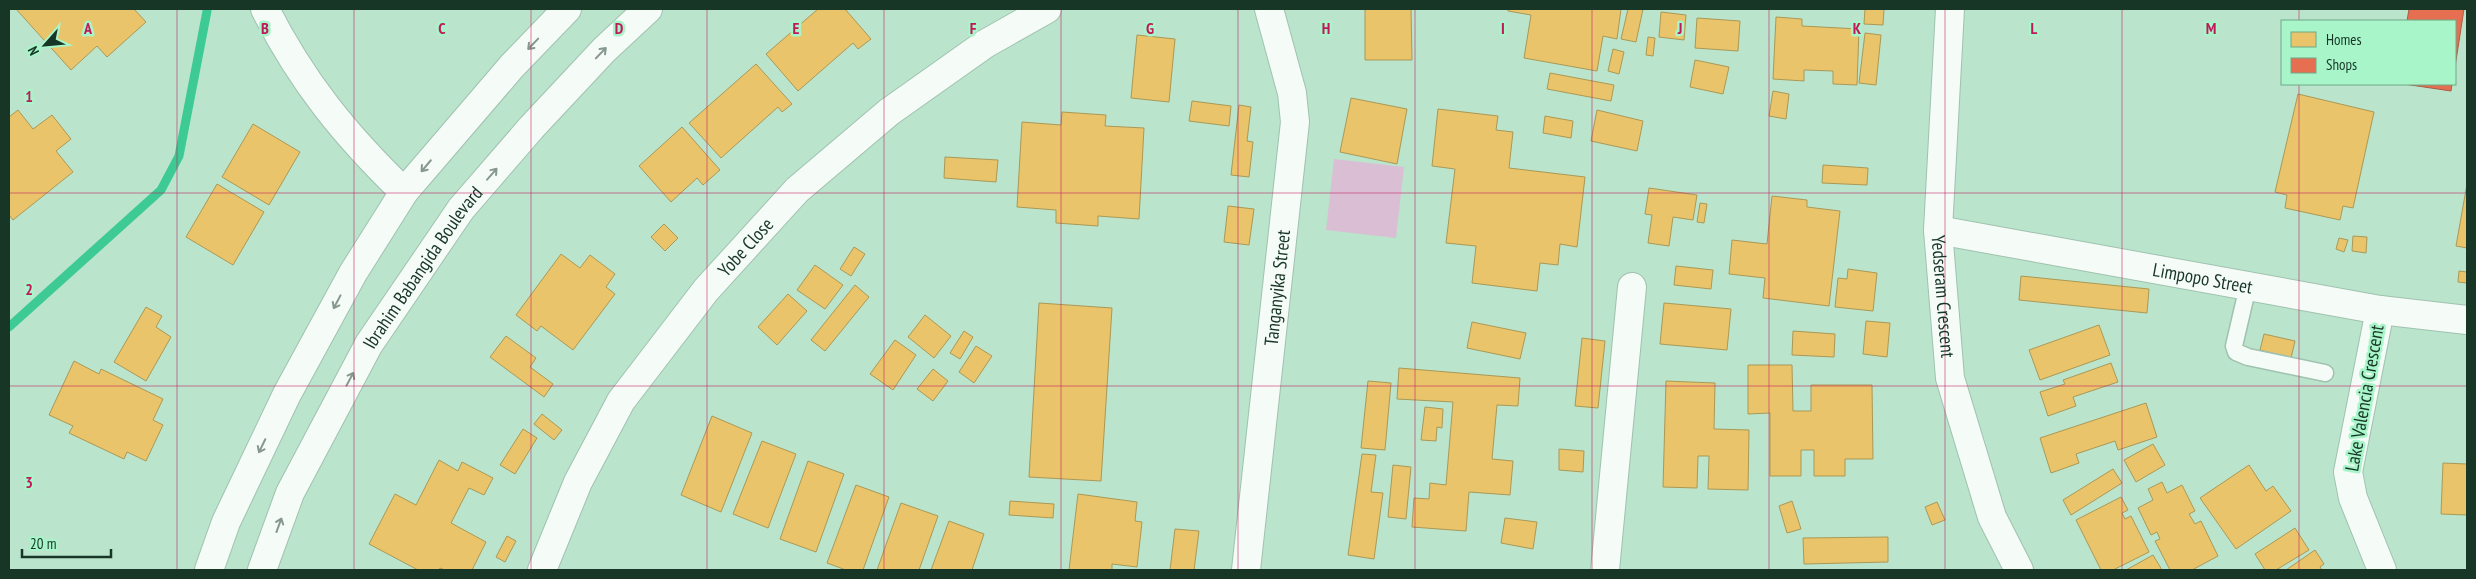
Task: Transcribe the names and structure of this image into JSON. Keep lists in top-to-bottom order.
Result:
{
  "streets": {
    "street": [
      "Yobe Close",
      "Ibrahim Babangida Boulevard",
      "Limpopo Street",
      "Tanganyika Street",
      "Yedseram Crescent",
      "Lake Valencia Crescent"
    ]
  },
  "crossings": [
    ["Limpopo Street", "Yedseram Crescent"],
    ["Limpopo Street", "Lake Valencia Crescent"]
  ],
  "legend": ["Homes", "Shops"],
  "scale_bar": "20 m",
  "north": "bottom left",
  "grid": {
    "columns": [
      "A",
      "B",
      "C",
      "D",
      "E",
      "F",
      "G",
      "H",
      "I",
      "J",
      "K",
      "L",
      "M"
    ],
    "rows": ["1", "2", "3"]
  }
}
